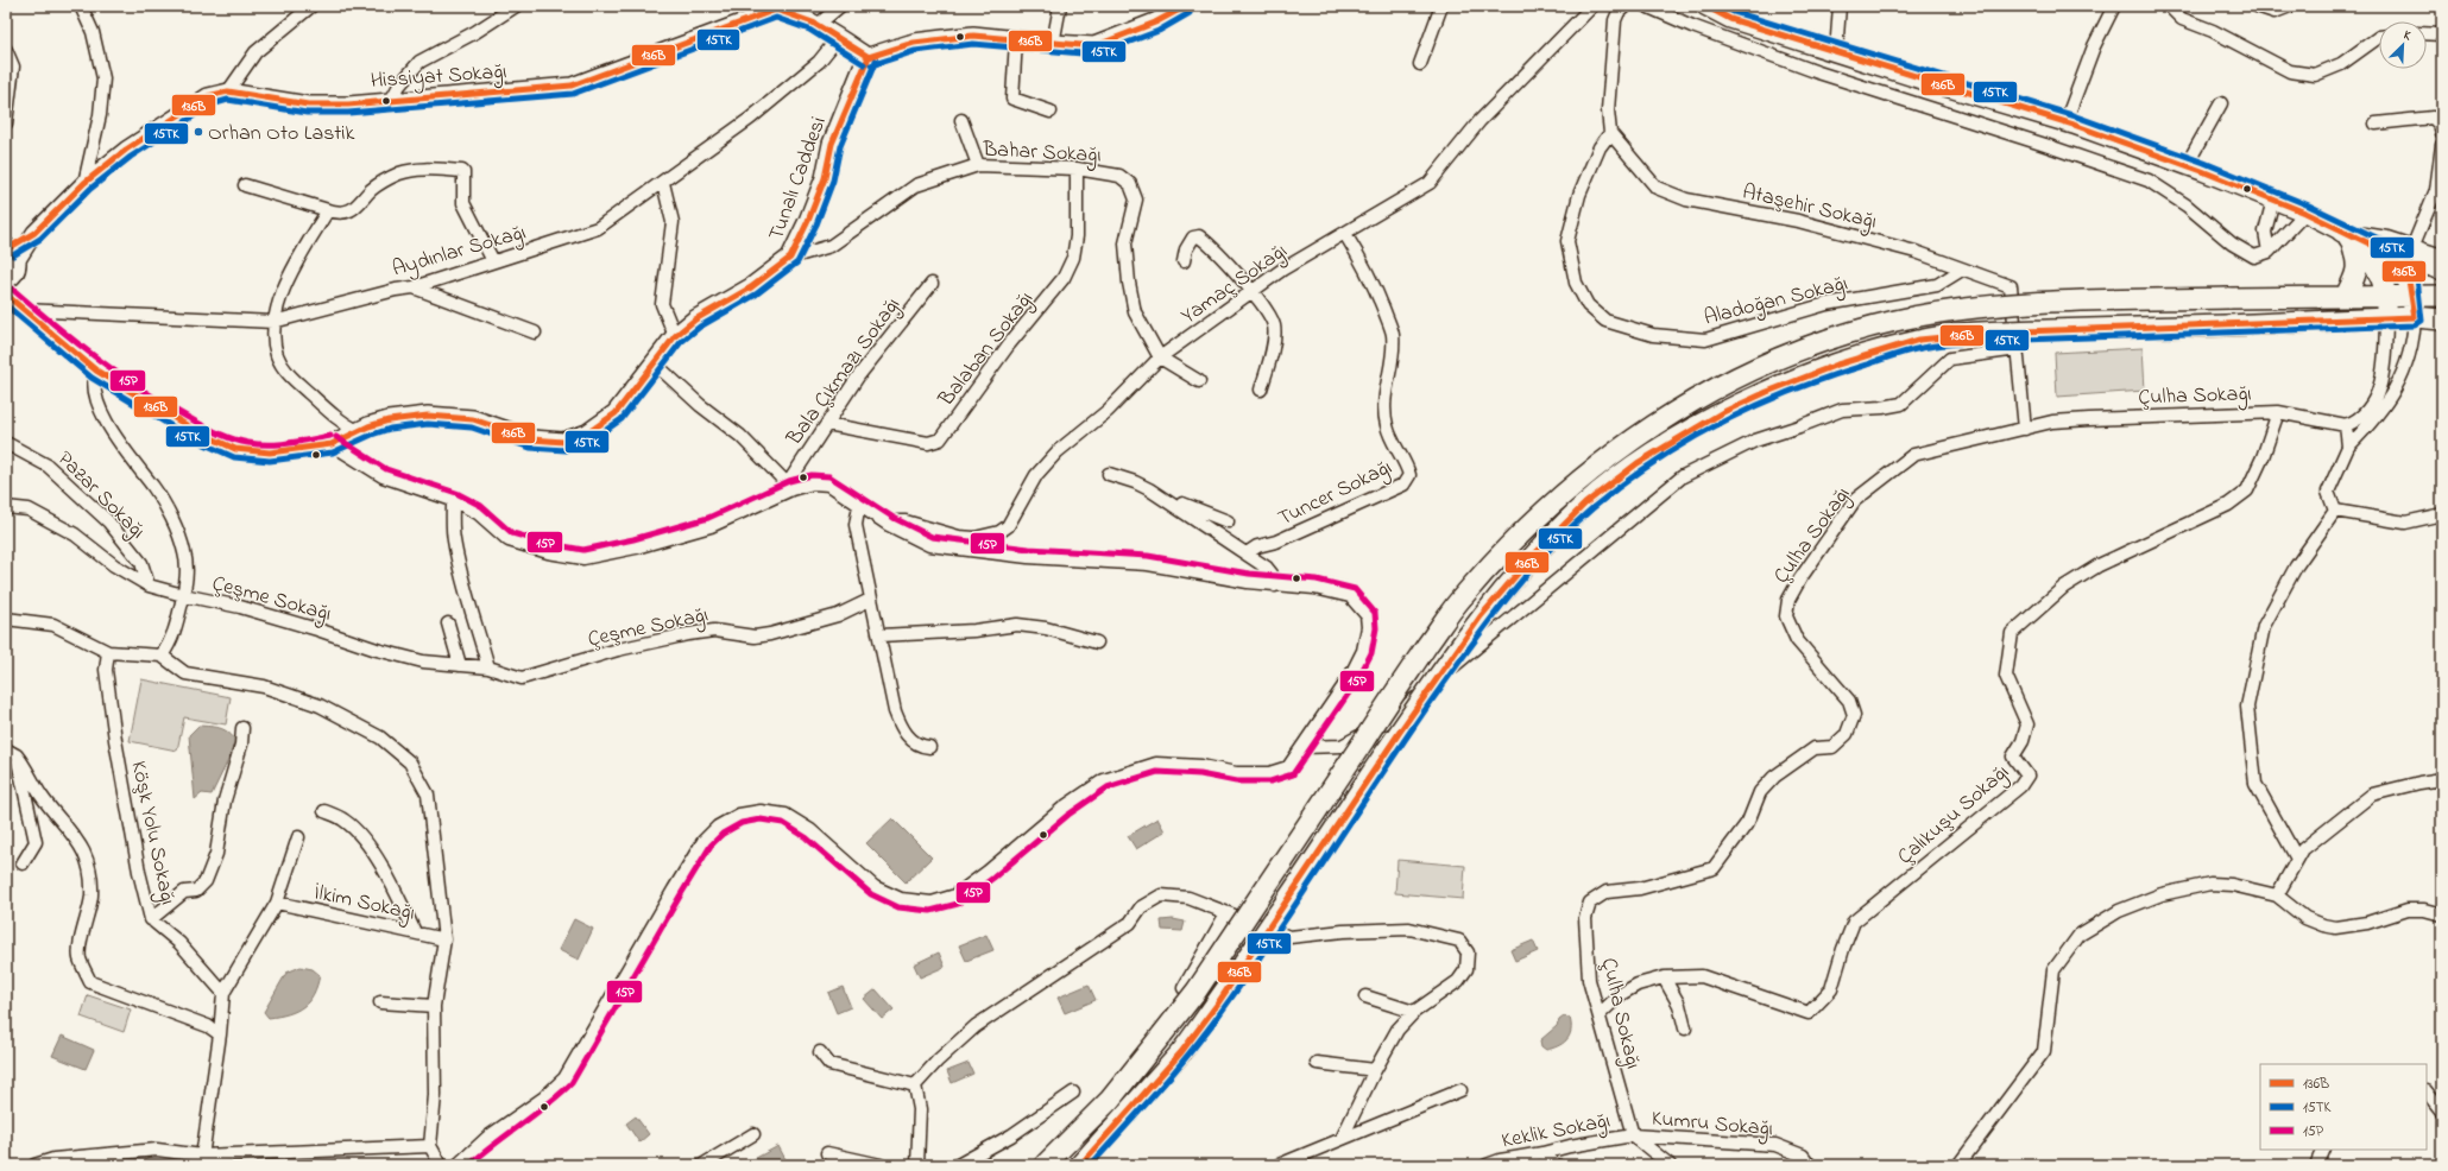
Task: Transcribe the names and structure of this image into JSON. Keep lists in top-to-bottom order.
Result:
{
  "streets": {
    "main road": ["Tunalı Caddesi"],
    "street": [
      "Hissiyat Sokağı",
      "Bahar Sokağı",
      "Ataşehir Sokağı",
      "Aydınlar Sokağı",
      "Yamaç Sokağı",
      "Aladoğan Sokağı",
      "Balaban Sokağı",
      "Bala Çıkmazı Sokağı",
      "Çulha Sokağı",
      "Tuncer Sokağı",
      "Pazar Sokağı",
      "Çeşme Sokağı",
      "Çalıkuşu Sokağı",
      "Köşk Yolu Sokağı",
      "İlkim Sokağı",
      "Kumru Sokağı",
      "Keklik Sokağı"
    ]
  },
  "crossings": [
    ["Hissiyat Sokağı", "Tunalı Caddesi"],
    ["Hissiyat Sokağı", "Aydınlar Sokağı"],
    ["Bahar Sokağı", "Tunalı Caddesi"],
    ["Bahar Sokağı", "Yamaç Sokağı"],
    ["Bahar Sokağı", "Balaban Sokağı"],
    ["Tunalı Caddesi", "Aydınlar Sokağı"],
    ["Ataşehir Sokağı", "Aladoğan Sokağı"],
    ["Ataşehir Sokağı", "Çulha Sokağı"],
    ["Yamaç Sokağı", "Tuncer Sokağı"],
    ["Balaban Sokağı", "Bala Çıkmazı Sokağı"],
    ["Çulha Sokağı", "Çalıkuşu Sokağı"],
    ["Çulha Sokağı", "Kumru Sokağı"],
    ["Çulha Sokağı", "Keklik Sokağı"],
    ["Köşk Yolu Sokağı", "İlkim Sokağı"],
    ["Kumru Sokağı", "Keklik Sokağı"]
  ],
  "places": ["Orhan Oto Lastik"],
  "lines": ["transit line 136B", "transit line 15TK", "transit line 15P"],
  "legend": ["136B", "15TK", "15P"],
  "north": "top right"
}
